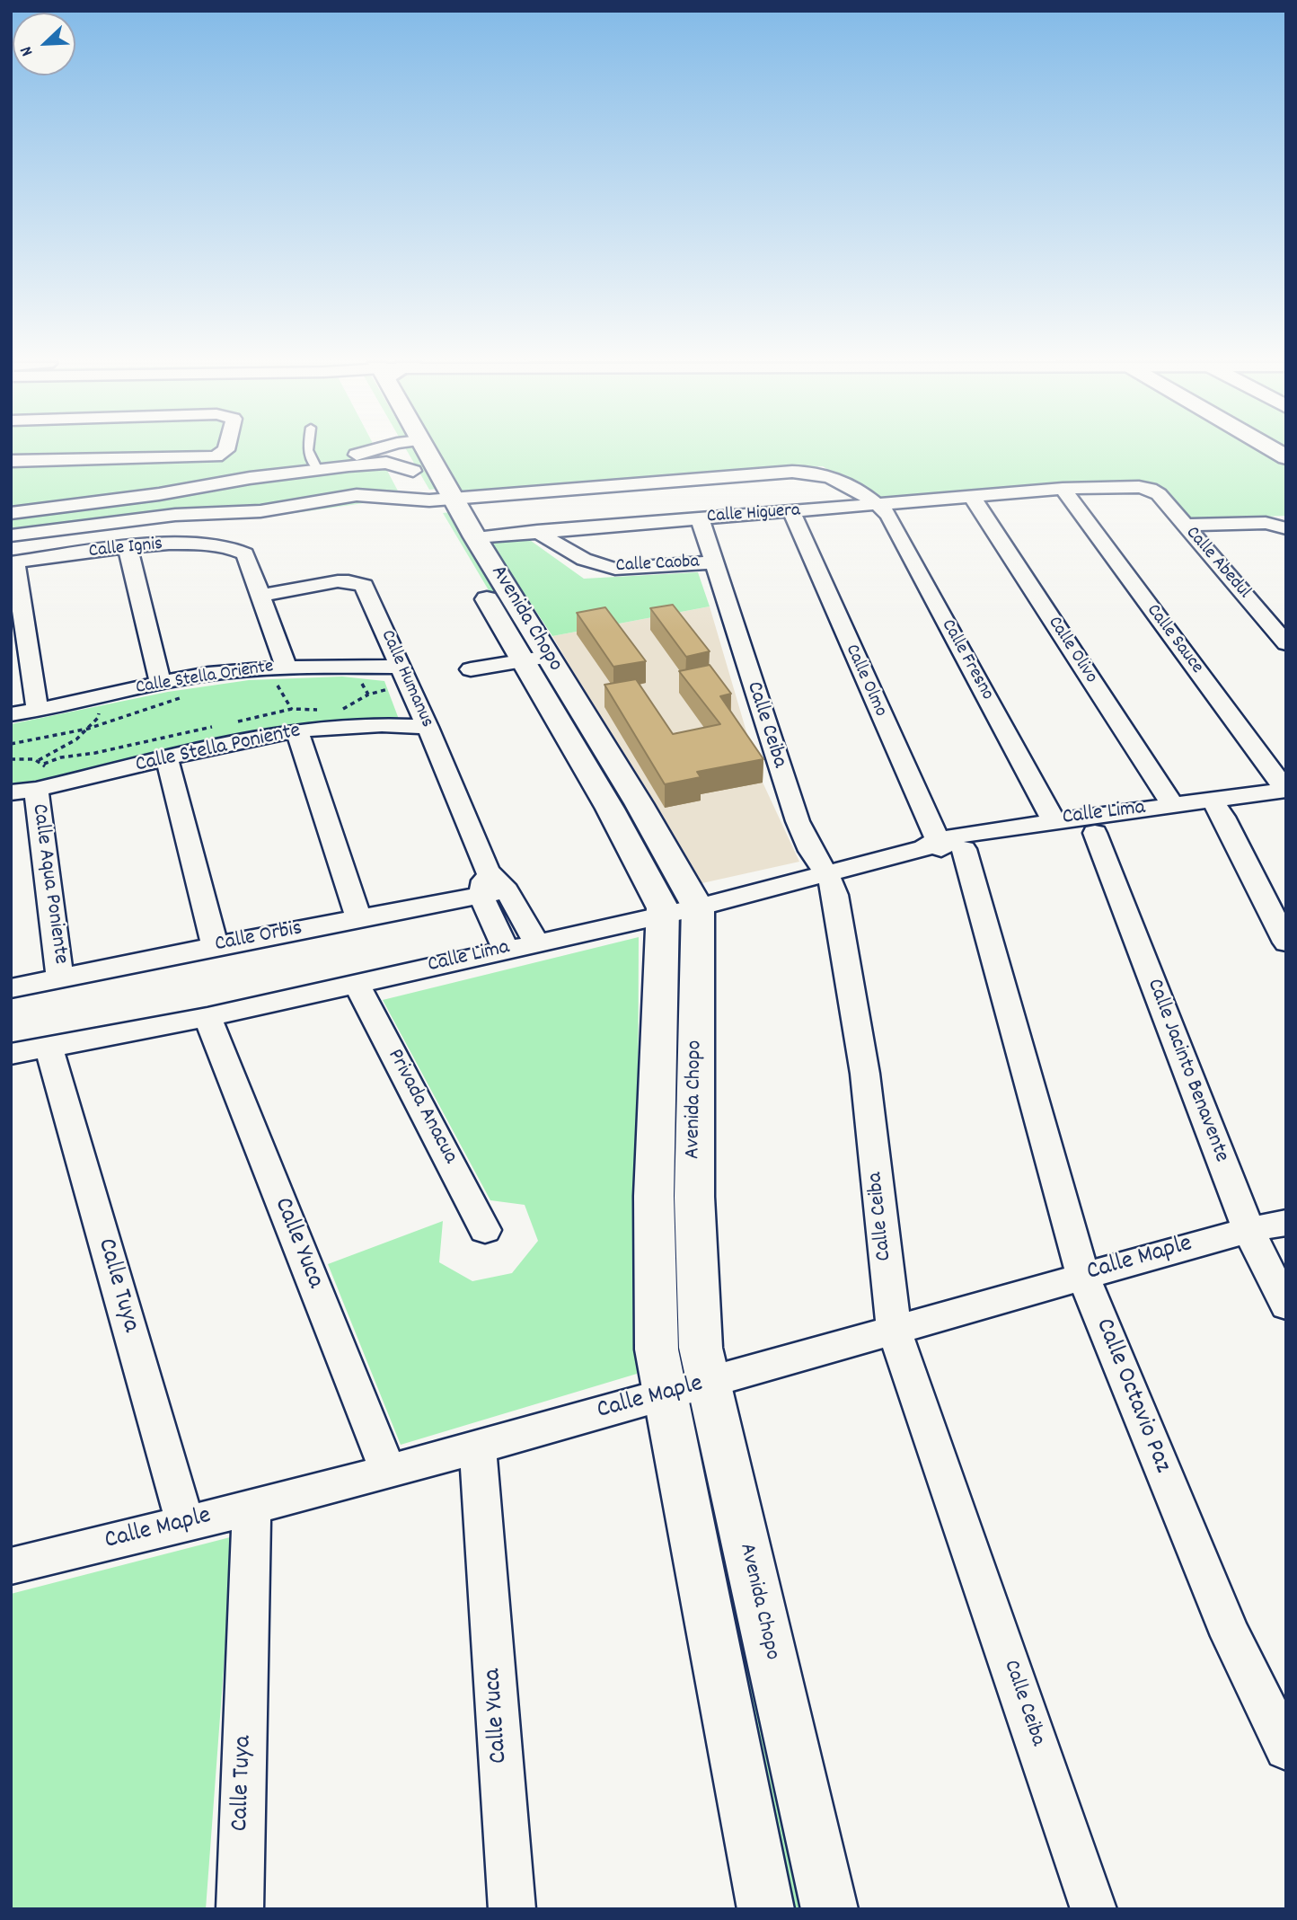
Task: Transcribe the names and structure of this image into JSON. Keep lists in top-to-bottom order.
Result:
{
  "streets": {
    "street": [
      "Calle Higuera",
      "Calle Ignis",
      "Calle Abedul",
      "Calle Caoba",
      "Avenida Chopo",
      "Calle Sauce",
      "Calle Olivo",
      "Calle Fresno",
      "Calle Stella Oriente",
      "Calle Humanus",
      "Calle Olmo",
      "Calle Ceiba",
      "Calle Stella Poniente",
      "Calle Lima",
      "Calle Aqua Poniente",
      "Calle Orbis",
      "Calle Jacinto Benavente",
      "Privada Anacua",
      "Calle Yuca",
      "Calle Maple",
      "Calle Tuya",
      "Calle Octavio Paz"
    ]
  },
  "crossings": [
    ["Calle Higuera", "Calle Abedul"],
    ["Calle Higuera", "Calle Caoba"],
    ["Calle Higuera", "Avenida Chopo"],
    ["Calle Higuera", "Calle Sauce"],
    ["Calle Higuera", "Calle Olivo"],
    ["Calle Higuera", "Calle Fresno"],
    ["Calle Higuera", "Calle Olmo"],
    ["Calle Higuera", "Calle Ceiba"],
    ["Calle Ignis", "Calle Humanus"],
    ["Calle Caoba", "Calle Ceiba"],
    ["Avenida Chopo", "Calle Lima"],
    ["Avenida Chopo", "Calle Maple"],
    ["Calle Sauce", "Calle Lima"],
    ["Calle Olivo", "Calle Lima"],
    ["Calle Fresno", "Calle Lima"],
    ["Calle Stella Oriente", "Calle Humanus"],
    ["Calle Humanus", "Calle Stella Poniente"],
    ["Calle Humanus", "Calle Lima"],
    ["Calle Humanus", "Calle Orbis"],
    ["Calle Olmo", "Calle Lima"],
    ["Calle Olmo", "Calle Octavio Paz"],
    ["Calle Ceiba", "Calle Lima"],
    ["Calle Ceiba", "Calle Maple"],
    ["Calle Stella Poniente", "Calle Aqua Poniente"],
    ["Calle Lima", "Calle Jacinto Benavente"],
    ["Calle Lima", "Privada Anacua"],
    ["Calle Lima", "Calle Yuca"],
    ["Calle Lima", "Calle Tuya"],
    ["Calle Lima", "Calle Octavio Paz"],
    ["Calle Aqua Poniente", "Calle Orbis"],
    ["Calle Jacinto Benavente", "Calle Maple"],
    ["Calle Yuca", "Calle Maple"],
    ["Calle Maple", "Calle Tuya"],
    ["Calle Maple", "Calle Octavio Paz"]
  ],
  "north": "bottom left"
}
